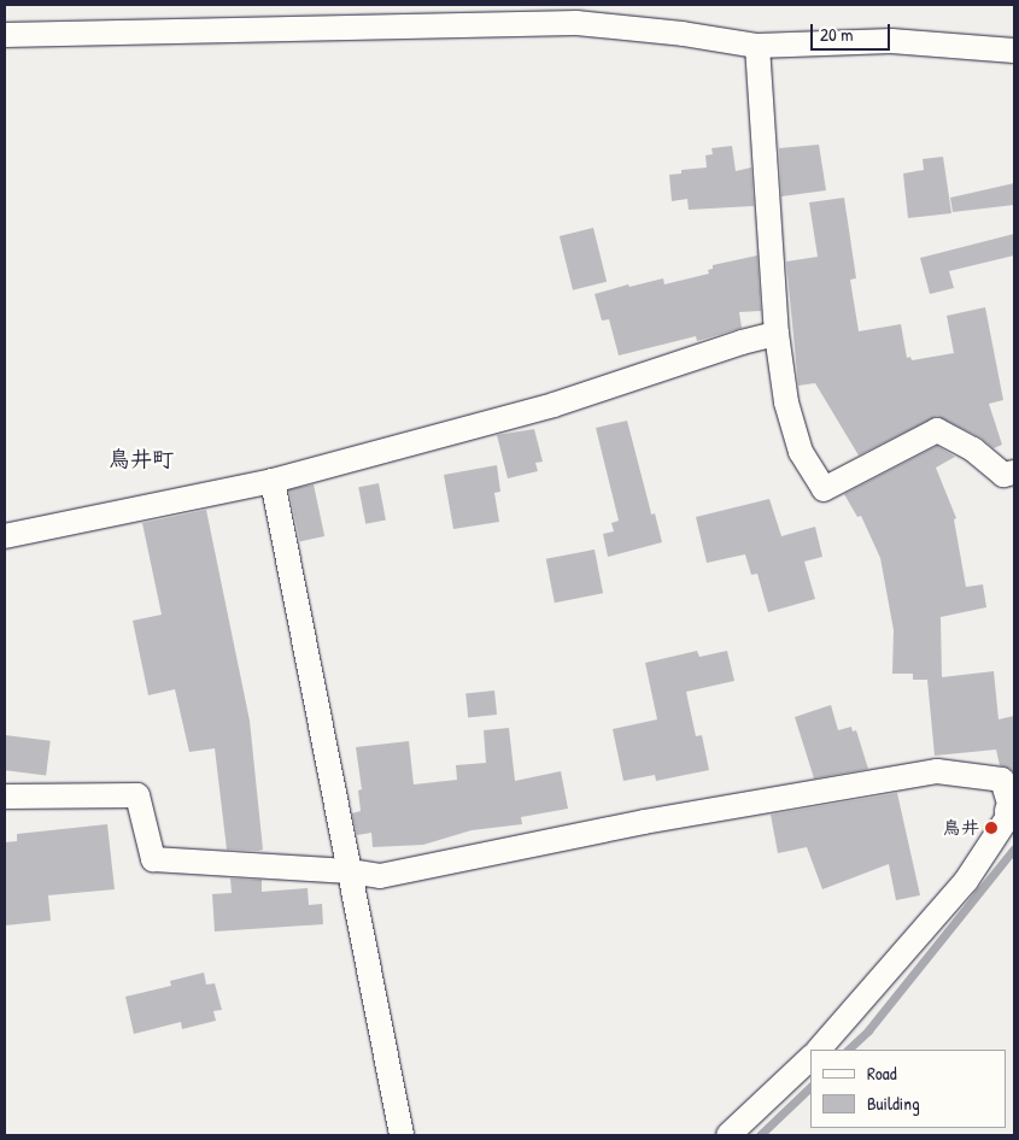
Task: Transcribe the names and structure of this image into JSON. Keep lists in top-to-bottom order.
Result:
{
  "districts": ["鳥井町"],
  "places": ["鳥井"],
  "legend": ["Road", "Building"],
  "scale_bar": "20 m"
}
